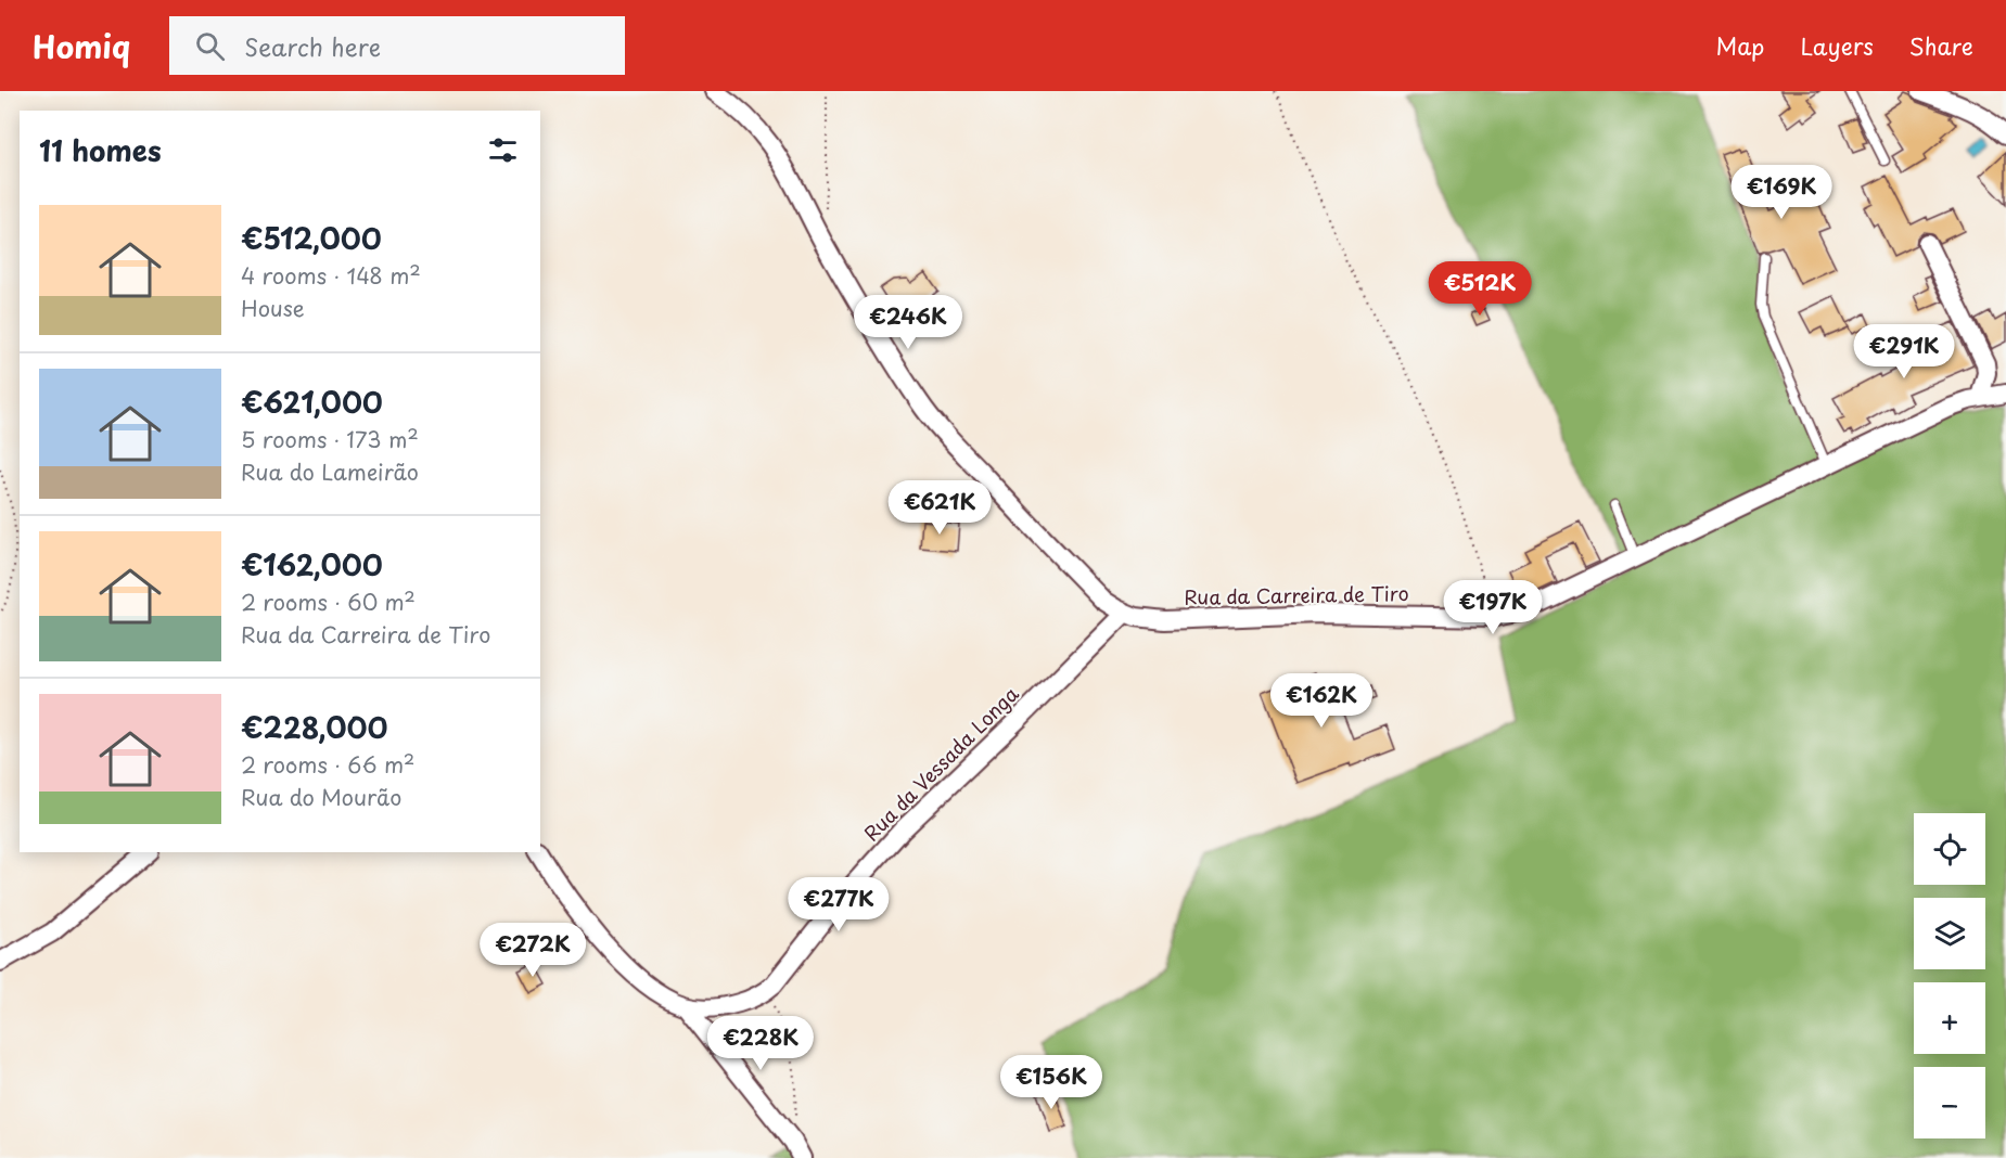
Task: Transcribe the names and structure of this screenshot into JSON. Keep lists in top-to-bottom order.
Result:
{
  "streets": {
    "street": ["Rua da Carreira de Tiro", "Rua da Vessada Longa"]
  },
  "crossings": [
    ["Rua da Carreira de Tiro", "Rua da Vessada Longa"]
  ],
  "page": {
    "header": "Homiq",
    "search": "Search here",
    "nav": ["Map", "Layers", "Share"],
    "heading": "11 homes",
    "price": [
      "€169K",
      "€512K",
      "€246K",
      "€291K",
      "€621K",
      "€197K",
      "€162K",
      "€277K",
      "€272K",
      "€228K",
      "€156K"
    ],
    "list": [
      {
        "name": "€512,000",
        "note": "4 rooms · 148 m² · House"
      },
      {
        "name": "€621,000",
        "note": "5 rooms · 173 m² · Rua do Lameirão"
      },
      {
        "name": "€162,000",
        "note": "2 rooms · 60 m² · Rua da Carreira de Tiro"
      },
      {
        "name": "€228,000",
        "note": "2 rooms · 66 m² · Rua do Mourão"
      }
    ],
    "map_buttons": ["+", "−"]
  }
}
